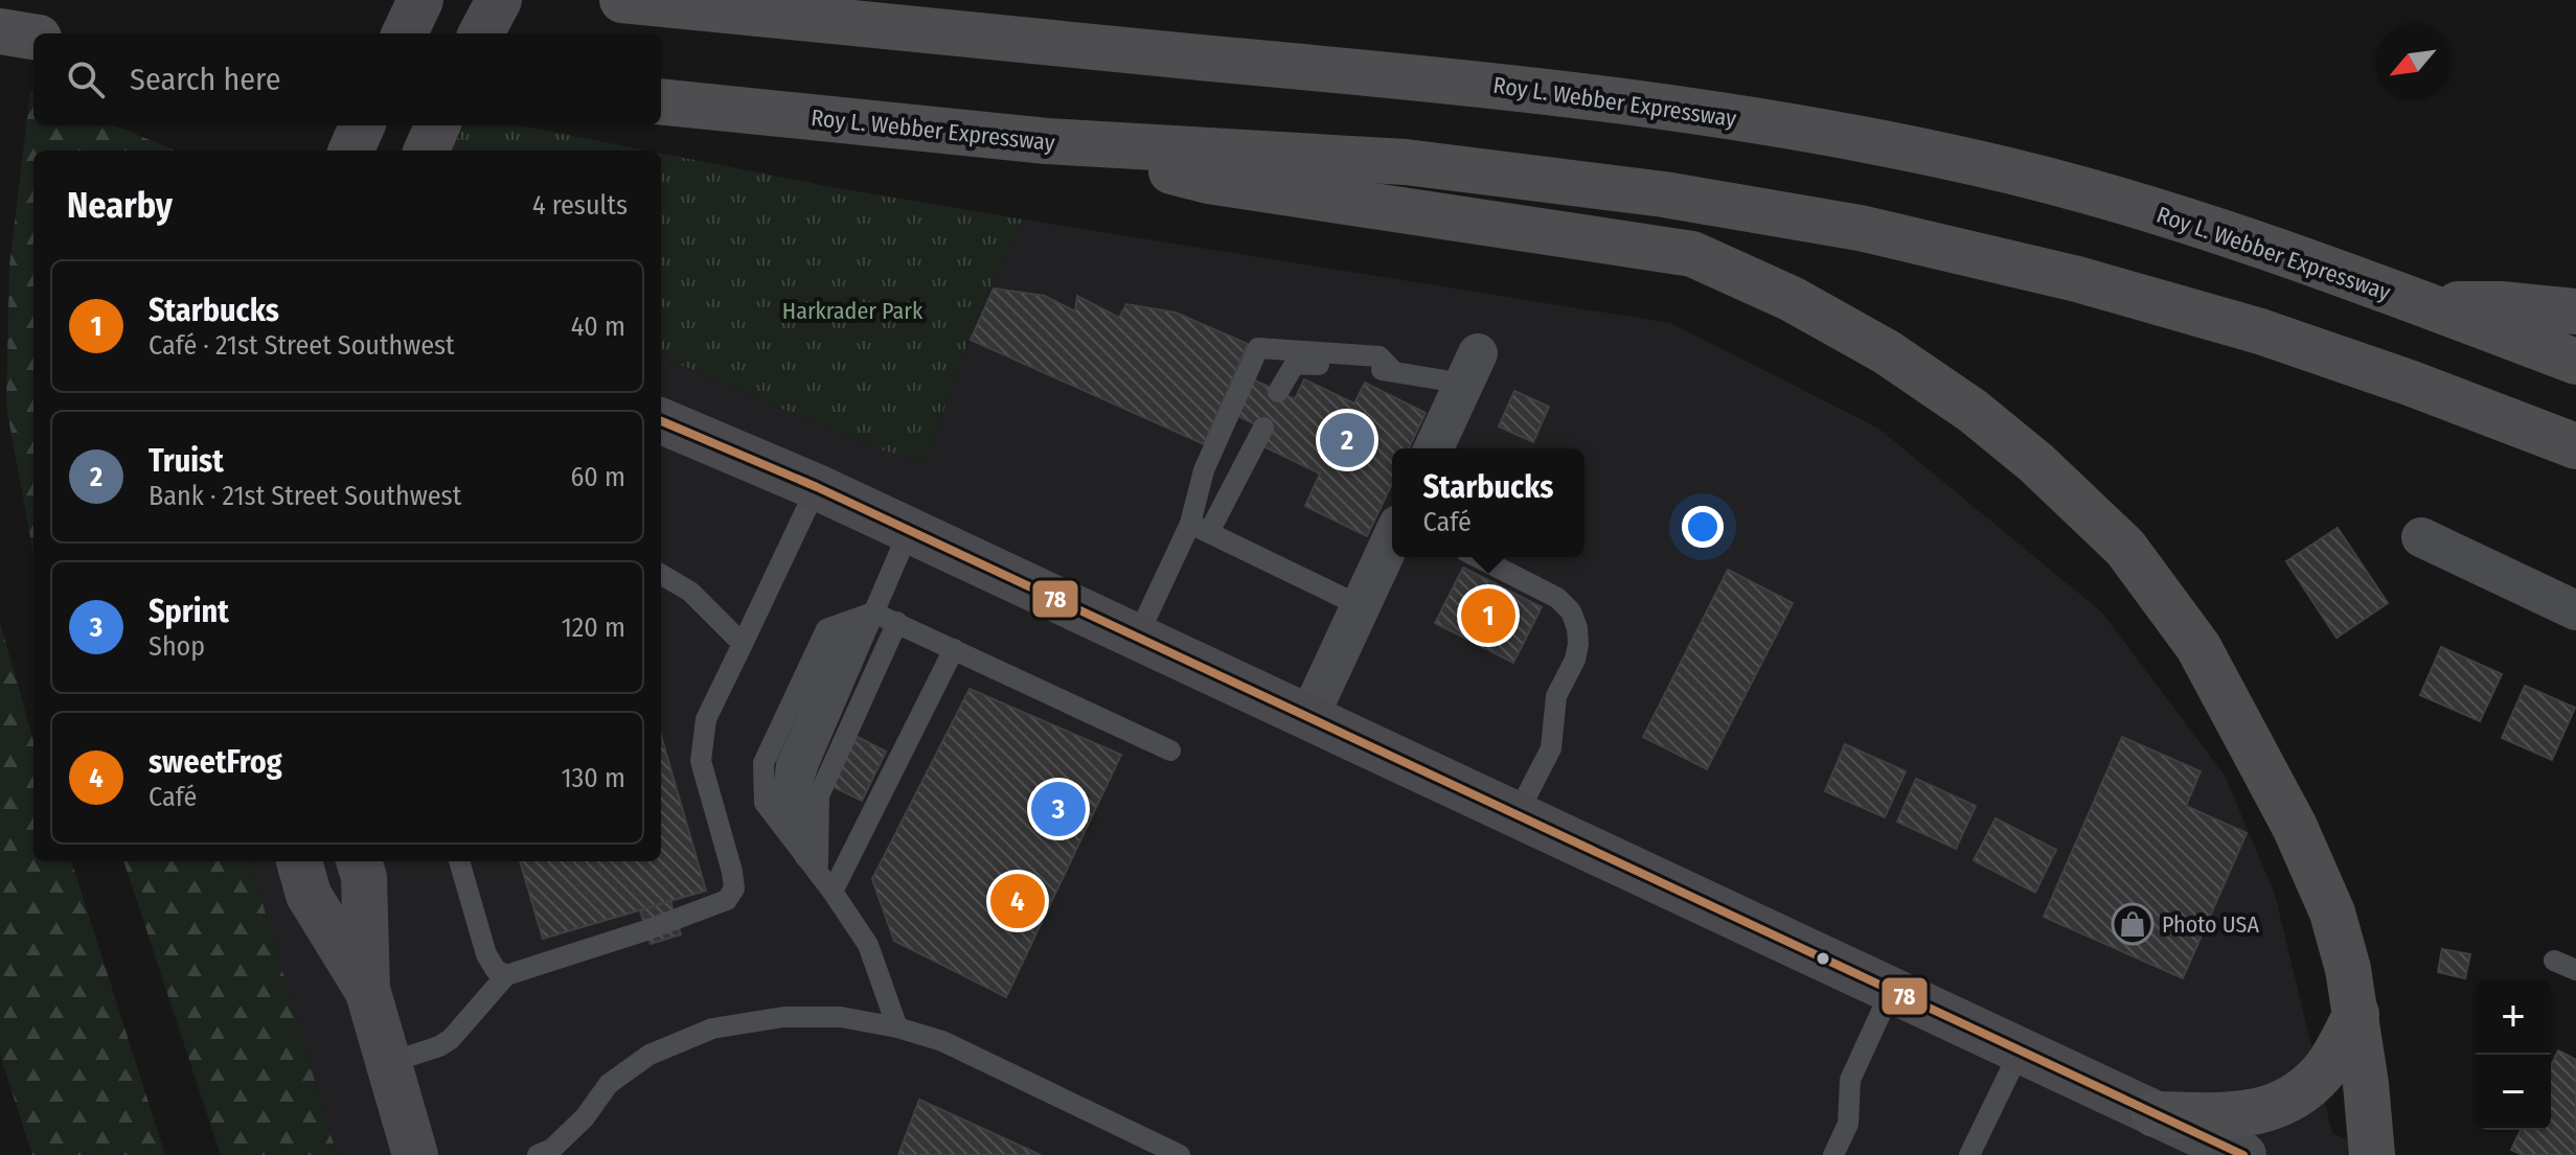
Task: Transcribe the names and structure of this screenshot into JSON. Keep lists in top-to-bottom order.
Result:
{
  "streets": {
    "highway": ["Roy L. Webber Expressway"]
  },
  "parks": ["Harkrader Park"],
  "places": {
    "shop": ["Photo USA"]
  },
  "lines": ["transit line 78"],
  "north": "bottom left",
  "page": {
    "search": "Search here",
    "heading": ["Nearby", "4 results"],
    "list": [
      {
        "mark": "1",
        "name": "Starbucks",
        "note": "Café · 21st Street Southwest",
        "value": "40 m"
      },
      {
        "mark": "2",
        "name": "Truist",
        "note": "Bank · 21st Street Southwest",
        "value": "60 m"
      },
      {
        "mark": "3",
        "name": "Sprint",
        "note": "Shop",
        "value": "120 m"
      },
      {
        "mark": "4",
        "name": "sweetFrog",
        "note": "Café",
        "value": "130 m"
      }
    ],
    "pins": [
      "2",
      "1",
      "3",
      "4"
    ],
    "popup": ["Starbucks", "Café"],
    "map_buttons": ["+", "−"]
  }
}
